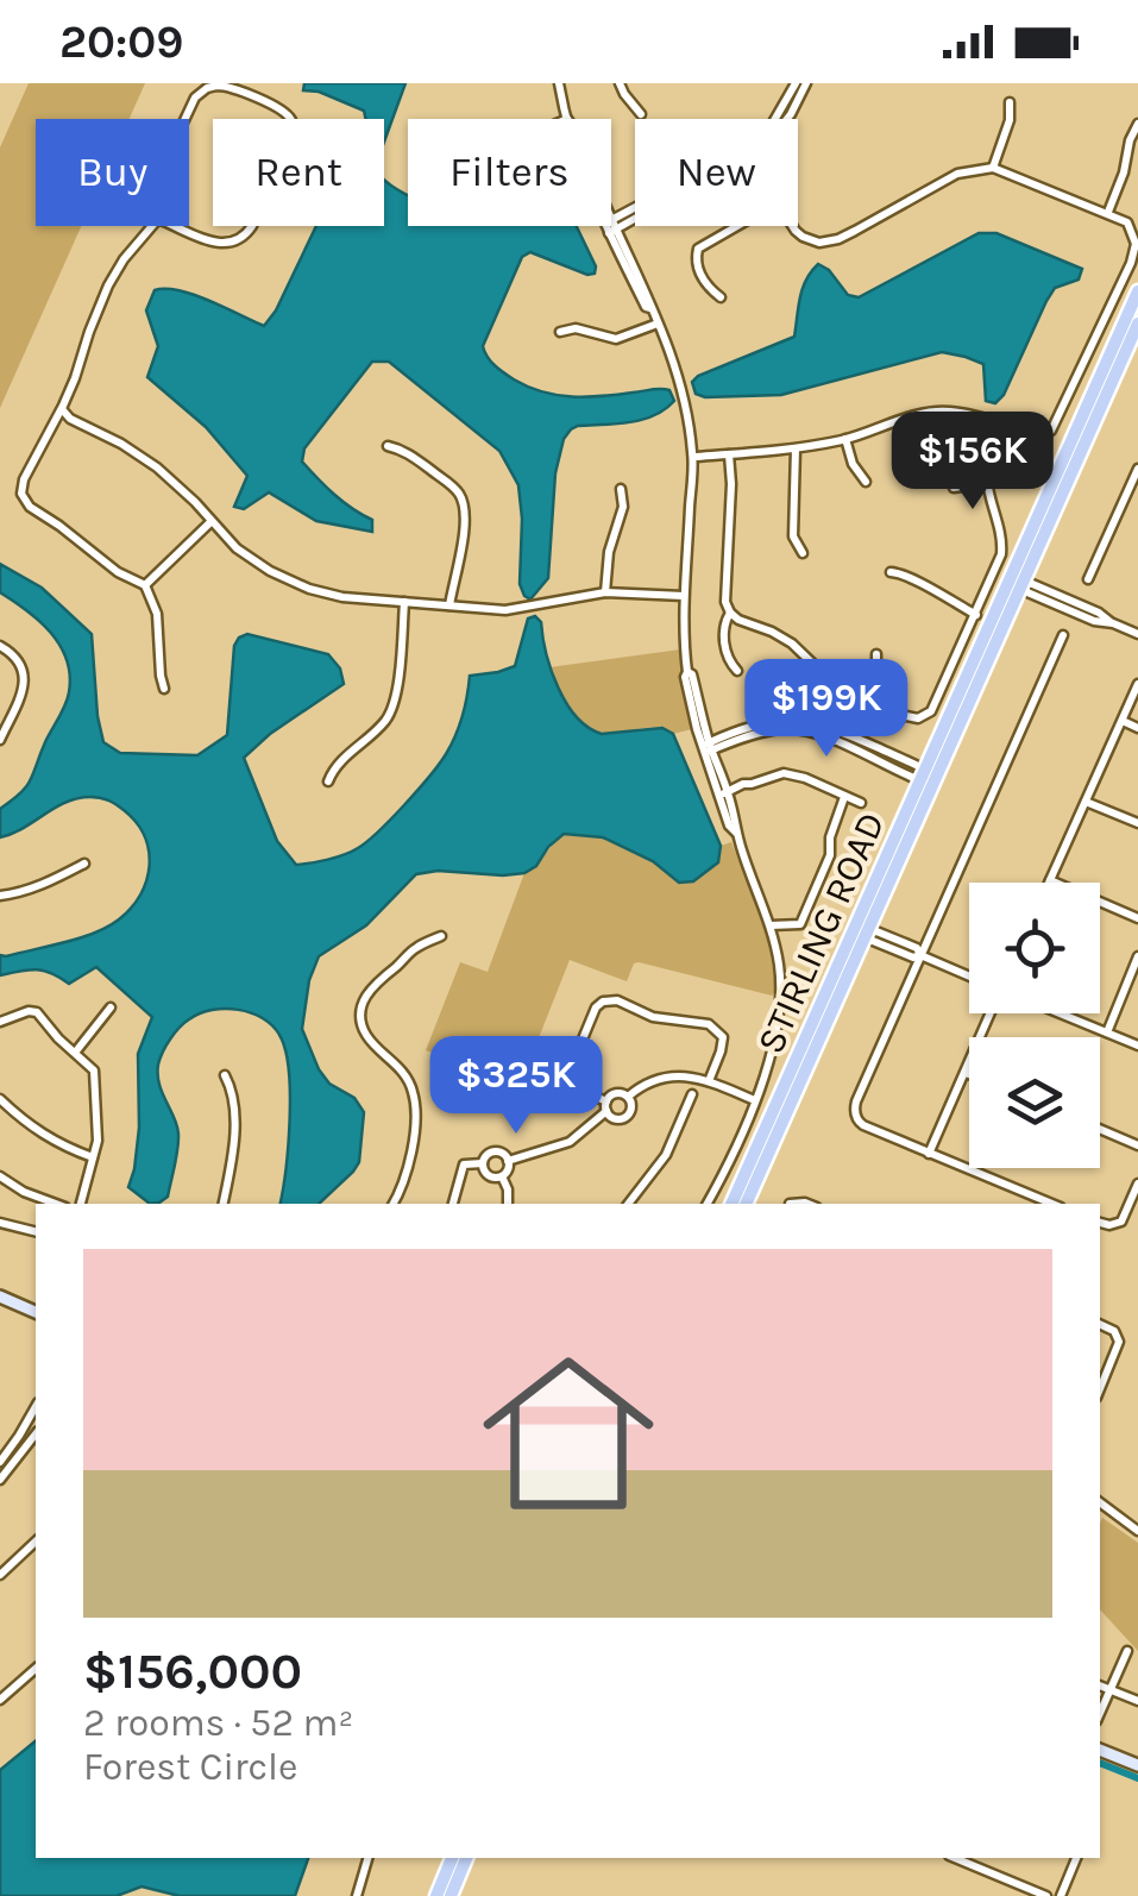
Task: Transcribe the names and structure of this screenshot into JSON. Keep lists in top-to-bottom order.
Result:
{
  "streets": {
    "main road": ["STIRLING ROAD"]
  },
  "page": {
    "status": "20:09",
    "chip": [
      "Buy",
      "Rent",
      "Filters",
      "New"
    ],
    "price": ["$156K", "$199K", "$325K"],
    "list": [
      {
        "name": "$156,000",
        "note": "2 rooms · 52 m² · Forest Circle"
      }
    ]
  }
}
